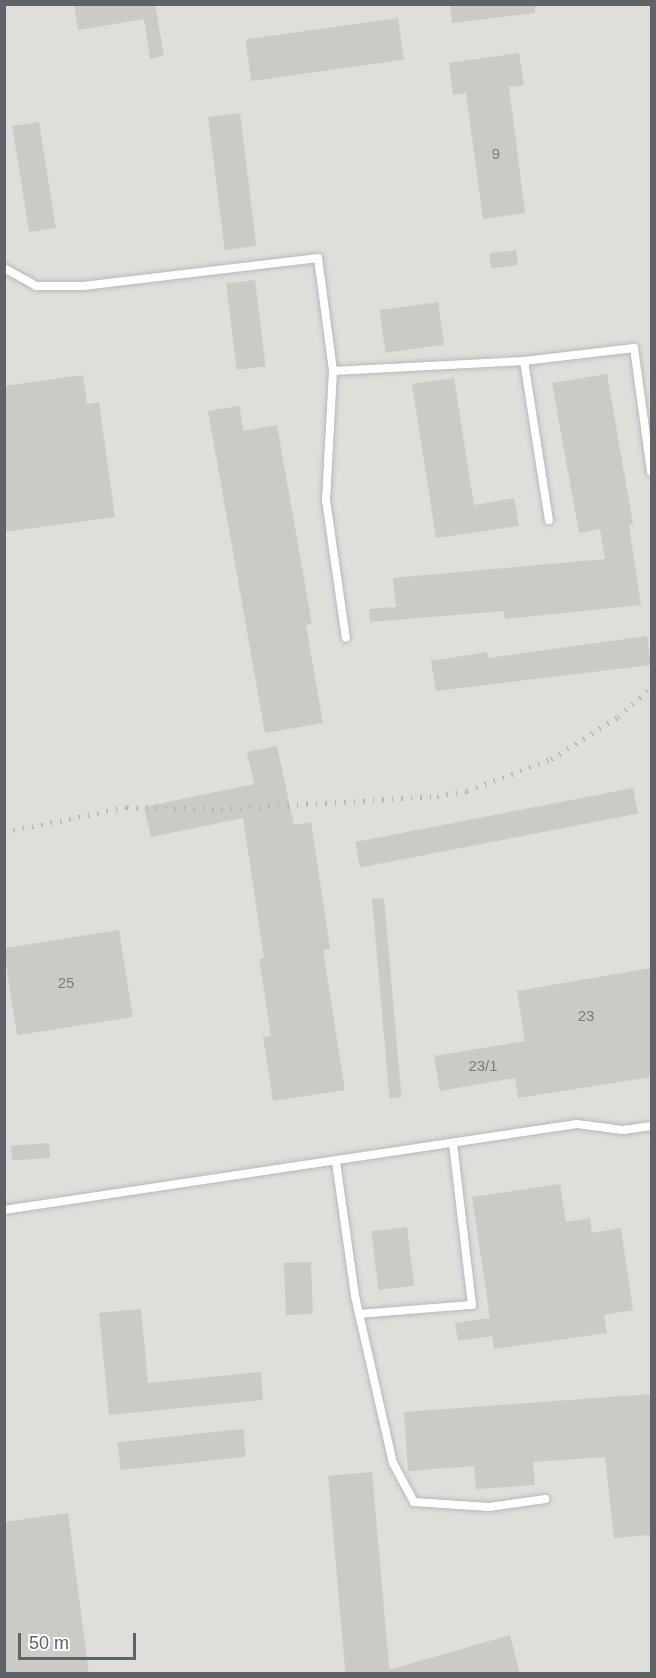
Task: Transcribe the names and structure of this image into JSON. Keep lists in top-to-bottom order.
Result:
{
  "house_numbers": [
    "9",
    "25",
    "23",
    "23/1"
  ],
  "scale_bar": "50 m"
}
